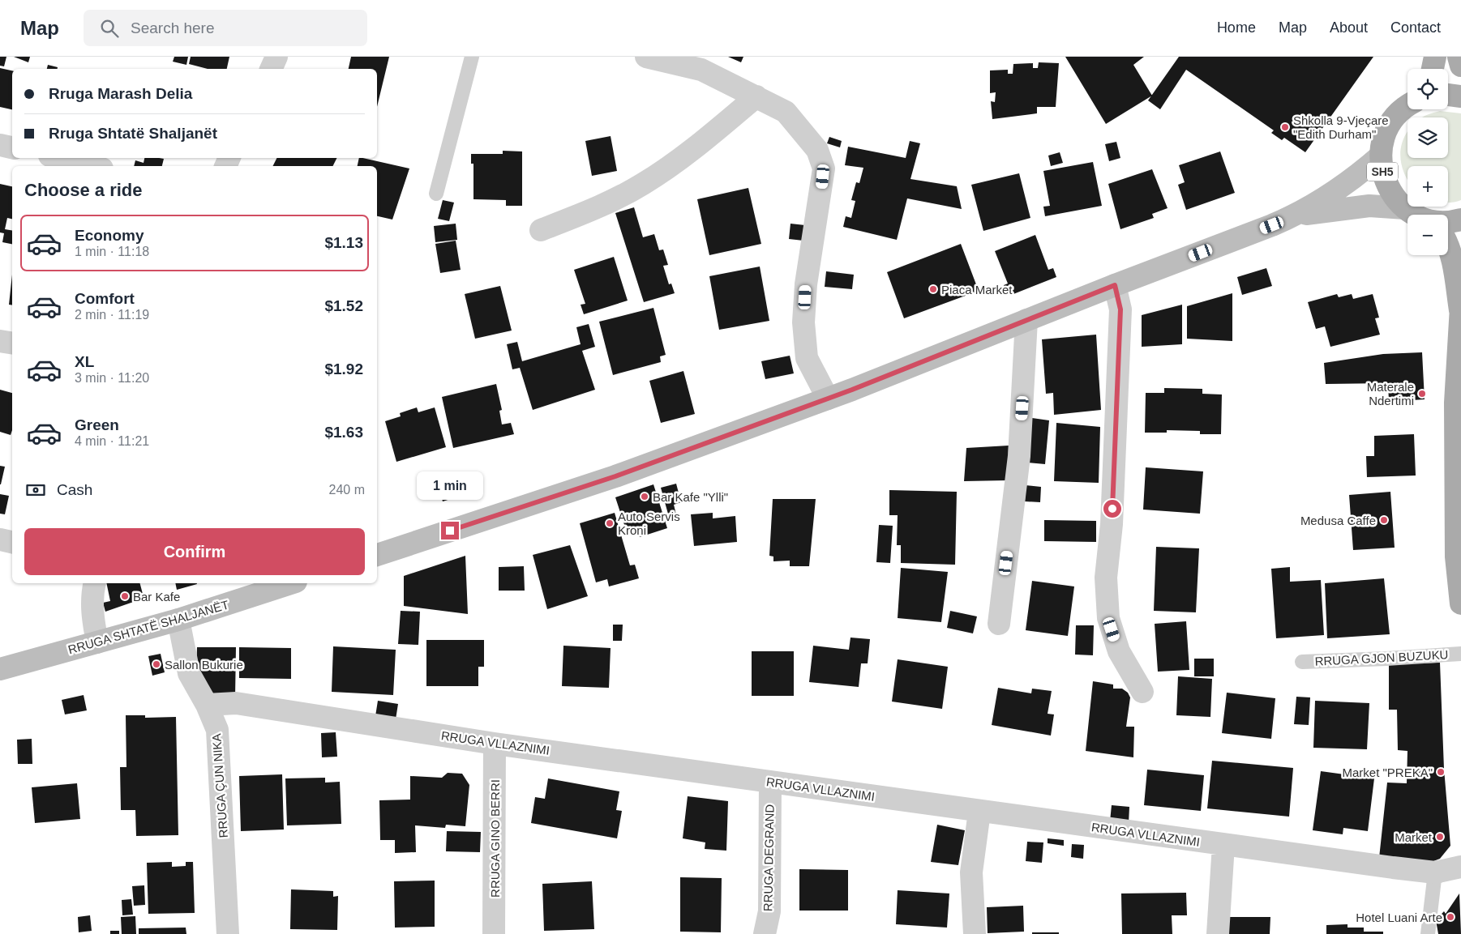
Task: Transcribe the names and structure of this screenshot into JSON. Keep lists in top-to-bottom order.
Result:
{
  "streets": {
    "main road": ["SH5", "RRUGA SHTATË SHALJANËT"],
    "street": [
      "RRUGA VLLAZNIMI",
      "RRUGA ÇUN NIKA",
      "RRUGA GINO BERRI",
      "RRUGA DEGRAND"
    ],
    "lane": ["RRUGA GJON BUZUKU"]
  },
  "crossings": [
    ["RRUGA SHTATË SHALJANËT", "RRUGA ÇUN NIKA"],
    ["RRUGA VLLAZNIMI", "RRUGA ÇUN NIKA"],
    ["RRUGA VLLAZNIMI", "RRUGA GINO BERRI"],
    ["RRUGA VLLAZNIMI", "RRUGA DEGRAND"]
  ],
  "places": [
    "Shkolla 9-Vjeçare \"Edith Durham\"",
    "Piaca Market",
    "Materale Ndertimi",
    "Bar Kafe \"Ylli\"",
    "Medusa Caffe",
    "Auto Servis Kroni",
    "Bar Kafe",
    "Sallon Bukurie",
    "Market \"PREKA\"",
    "Market",
    "Hotel Luani Arte"
  ],
  "page": {
    "header": "Map",
    "search": "Search here",
    "nav": [
      "Home",
      "Map",
      "About",
      "Contact"
    ],
    "map_buttons": ["+", "−"],
    "banner": ["Rruga Marash Delia", "Rruga Shtatë Shaljanët"],
    "heading": "Choose a ride",
    "list": [
      {
        "name": "Economy",
        "note": "1 min · 11:18",
        "value": "$1.13"
      },
      {
        "name": "Comfort",
        "note": "2 min · 11:19",
        "value": "$1.52"
      },
      {
        "name": "XL",
        "note": "3 min · 11:20",
        "value": "$1.92"
      },
      {
        "name": "Green",
        "note": "4 min · 11:21",
        "value": "$1.63"
      }
    ],
    "pay": ["Cash", "240 m"],
    "bubble": "1 min",
    "buttons": "Confirm"
  }
}
